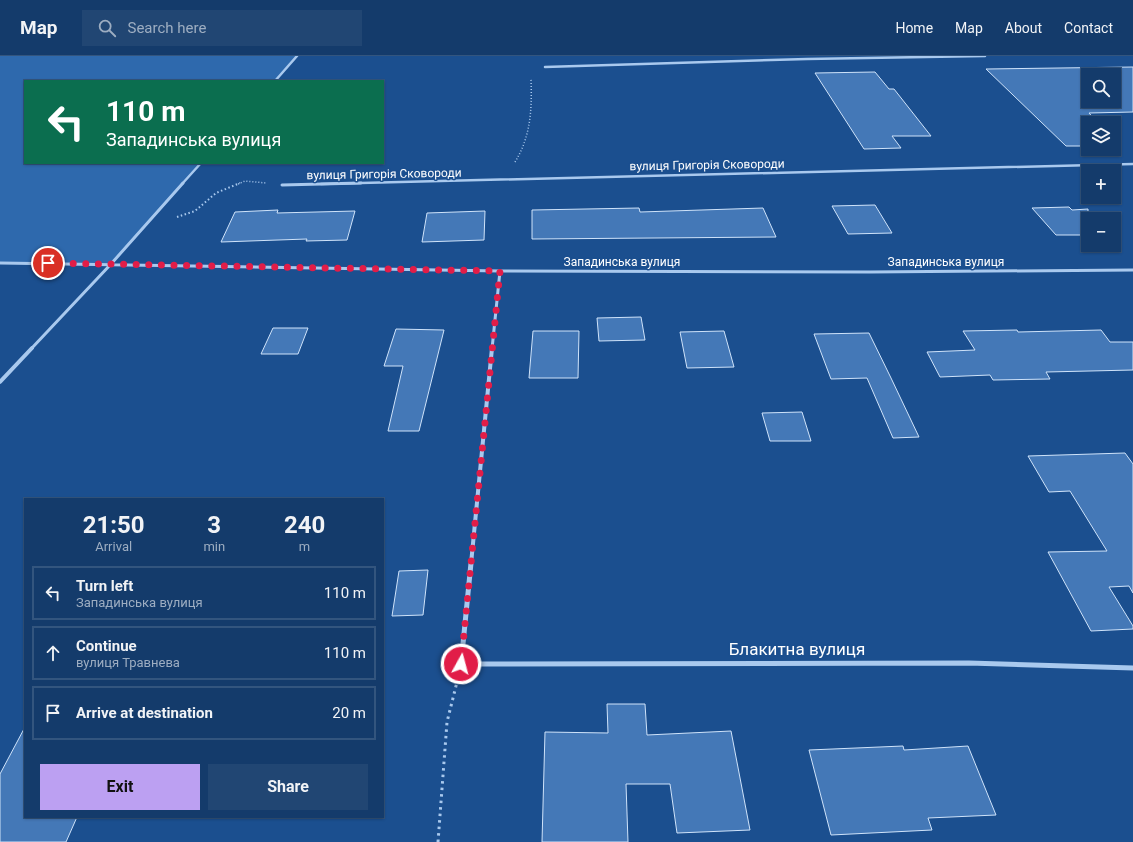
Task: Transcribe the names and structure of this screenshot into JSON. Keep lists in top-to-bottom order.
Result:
{
  "streets": {
    "street": ["вулиця Григорія Сковороди", "Западинська вулиця", "Блакитна вулиця"]
  },
  "page": {
    "header": "Map",
    "search": "Search here",
    "nav": [
      "Home",
      "Map",
      "About",
      "Contact"
    ],
    "map_buttons": ["+", "−"],
    "turn": ["110 m", "Западинська вулиця"],
    "eta": [
      "21:50",
      "Arrival",
      "3",
      "min",
      "240",
      "m"
    ],
    "list": [
      {
        "name": "Turn left",
        "note": "Западинська вулиця",
        "value": "110 m"
      },
      {
        "name": "Continue",
        "note": "вулиця Травнева",
        "value": "110 m"
      },
      {
        "name": "Arrive at destination",
        "value": "20 m"
      }
    ],
    "buttons": ["Exit", "Share"]
  }
}
